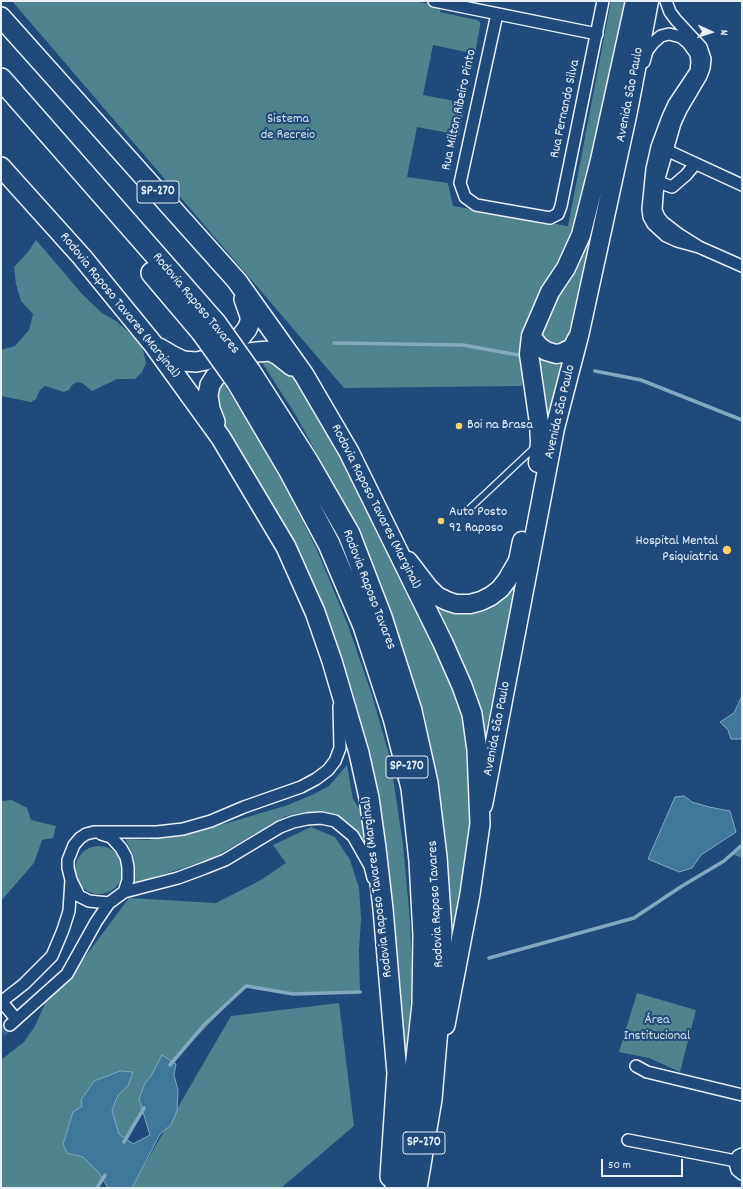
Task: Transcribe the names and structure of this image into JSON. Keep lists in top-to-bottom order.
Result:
{
  "streets": {
    "highway": ["SP-270", "Rodovia Raposo Tavares", "Rodovia Raposo Tavares (Marginal)"],
    "main road": ["Avenida São Paulo"],
    "street": ["Rua Fernando Silva", "Rua Milton Ribeiro Pinto"]
  },
  "crossings": [
    ["Avenida São Paulo", "Rodovia Raposo Tavares (Marginal)"],
    ["Rua Fernando Silva", "Rua Milton Ribeiro Pinto"],
    ["Rodovia Raposo Tavares", "Rodovia Raposo Tavares (Marginal)"]
  ],
  "parks": ["Sistema de Recreio", "Área Institucional"],
  "places": ["Boi na Brasa", "Auto Posto 92 Raposo", "Hospital Mental Psiquiatria"],
  "scale_bar": "50 m",
  "north": "right"
}
